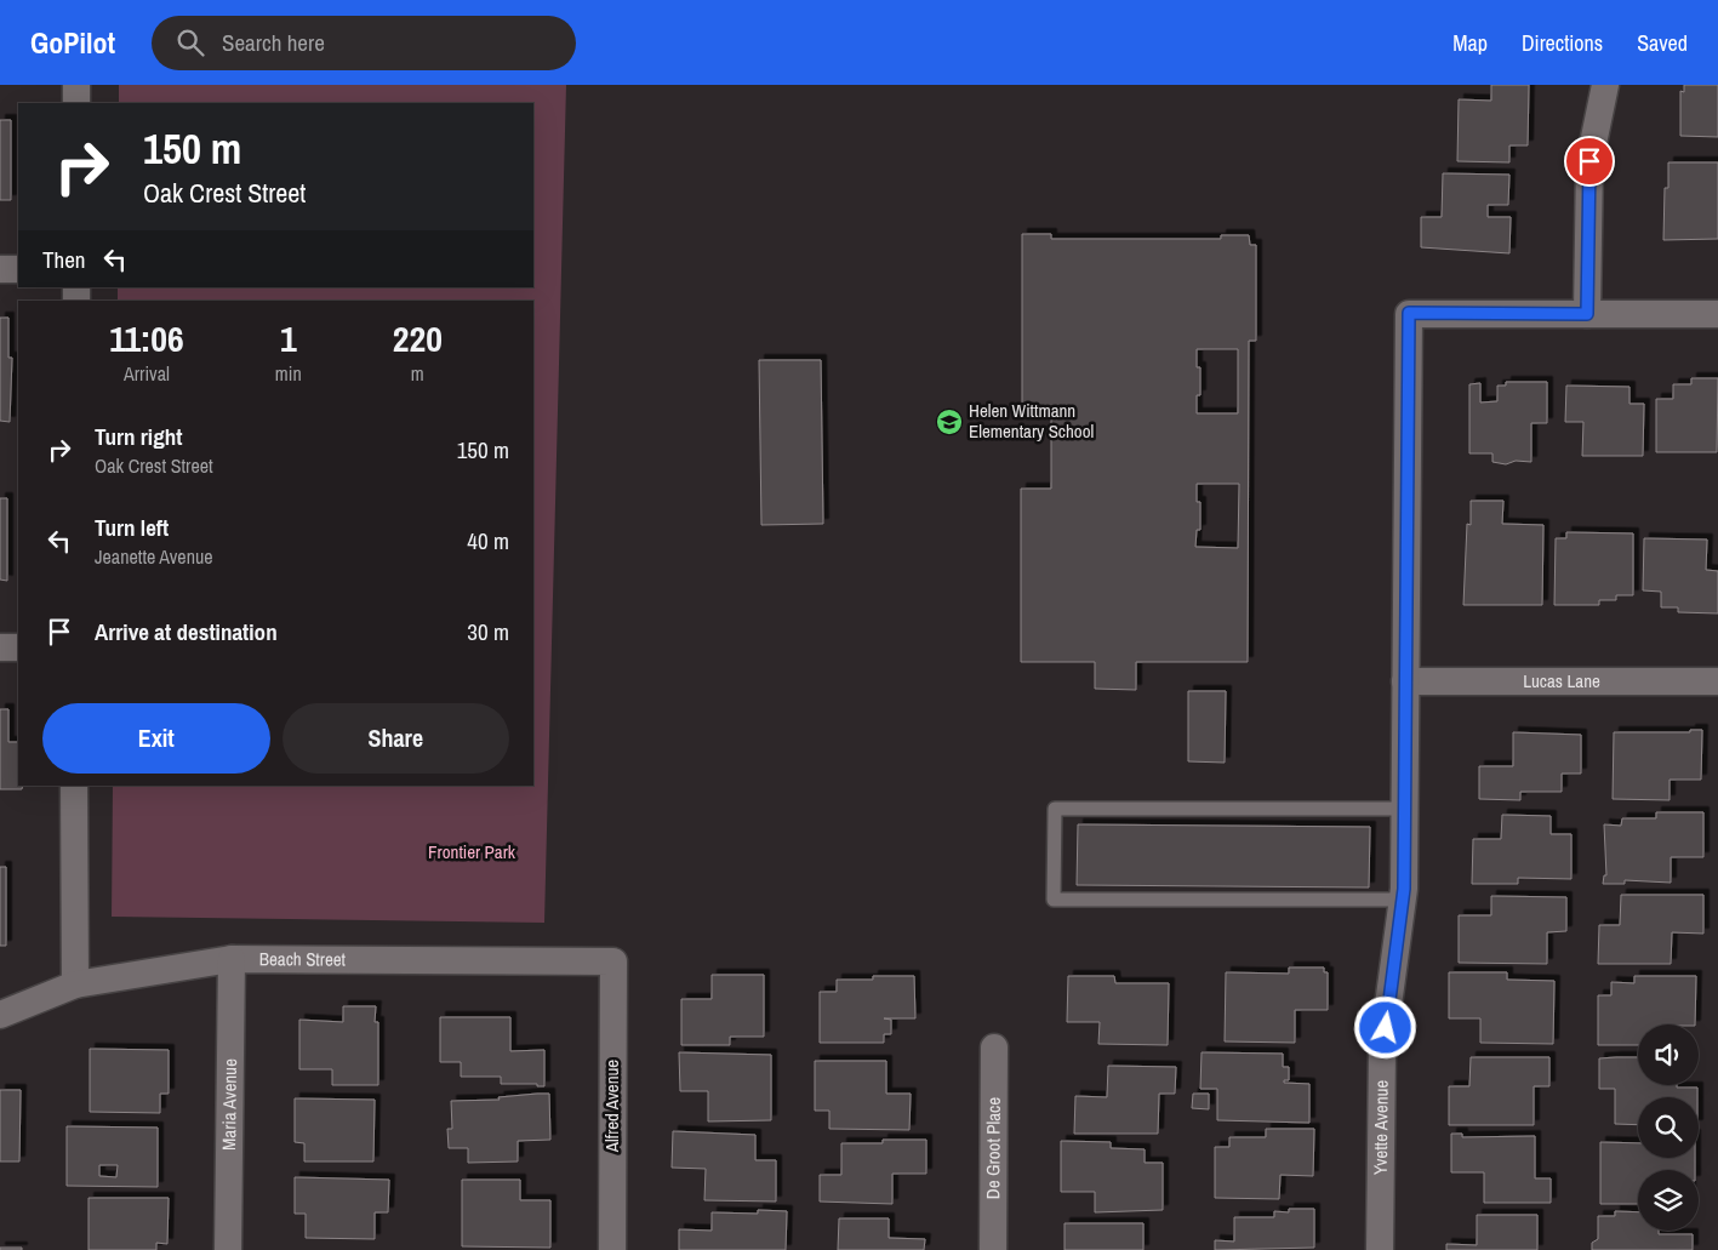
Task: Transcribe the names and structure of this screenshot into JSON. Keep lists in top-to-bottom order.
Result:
{
  "streets": {
    "street": [
      "Lucas Lane",
      "Beach Street",
      "Maria Avenue",
      "Alfred Avenue",
      "Yvette Avenue",
      "De Groot Place"
    ]
  },
  "crossings": [
    ["Lucas Lane", "Yvette Avenue"],
    ["Beach Street", "Maria Avenue"],
    ["Beach Street", "Alfred Avenue"]
  ],
  "parks": ["Frontier Park"],
  "places": {
    "school or university": ["Helen Wittmann Elementary School"]
  },
  "page": {
    "header": "GoPilot",
    "search": "Search here",
    "nav": ["Map", "Directions", "Saved"],
    "turn": ["150 m", "Oak Crest Street"],
    "then": "Then",
    "eta": [
      "11:06",
      "Arrival",
      "1",
      "min",
      "220",
      "m"
    ],
    "list": [
      {
        "name": "Turn right",
        "note": "Oak Crest Street",
        "value": "150 m"
      },
      {
        "name": "Turn left",
        "note": "Jeanette Avenue",
        "value": "40 m"
      },
      {
        "name": "Arrive at destination",
        "value": "30 m"
      }
    ],
    "buttons": ["Exit", "Share"]
  }
}
